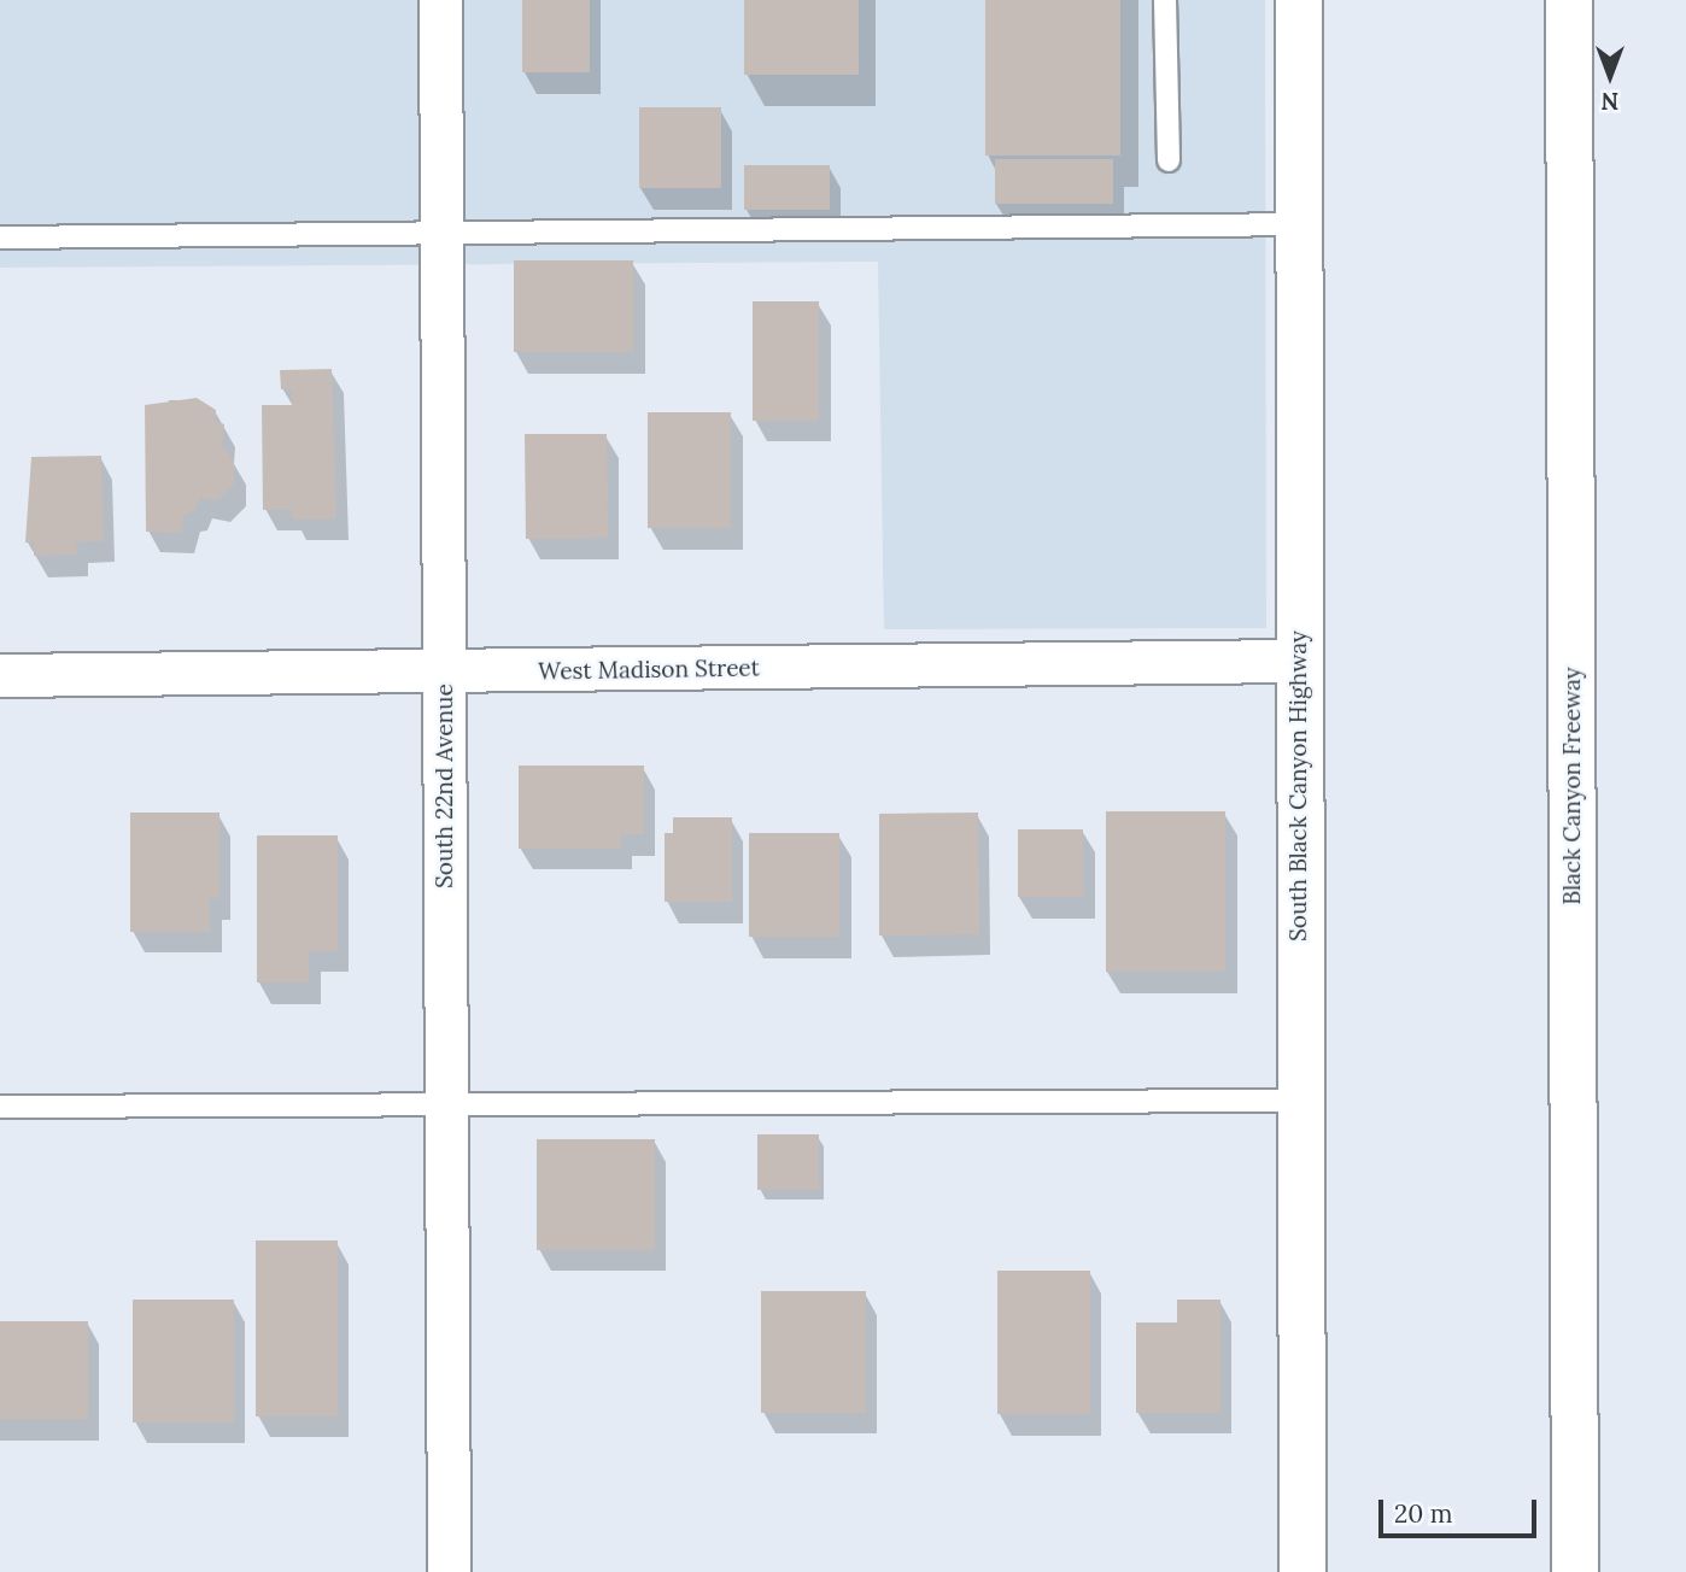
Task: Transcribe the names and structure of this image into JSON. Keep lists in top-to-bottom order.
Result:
{
  "streets": {
    "main road": ["South Black Canyon Highway", "Black Canyon Freeway"],
    "street": ["West Madison Street", "South 22nd Avenue"]
  },
  "crossings": [
    ["West Madison Street", "South 22nd Avenue"],
    ["West Madison Street", "South Black Canyon Highway"]
  ],
  "scale_bar": "20 m",
  "north": "bottom"
}
